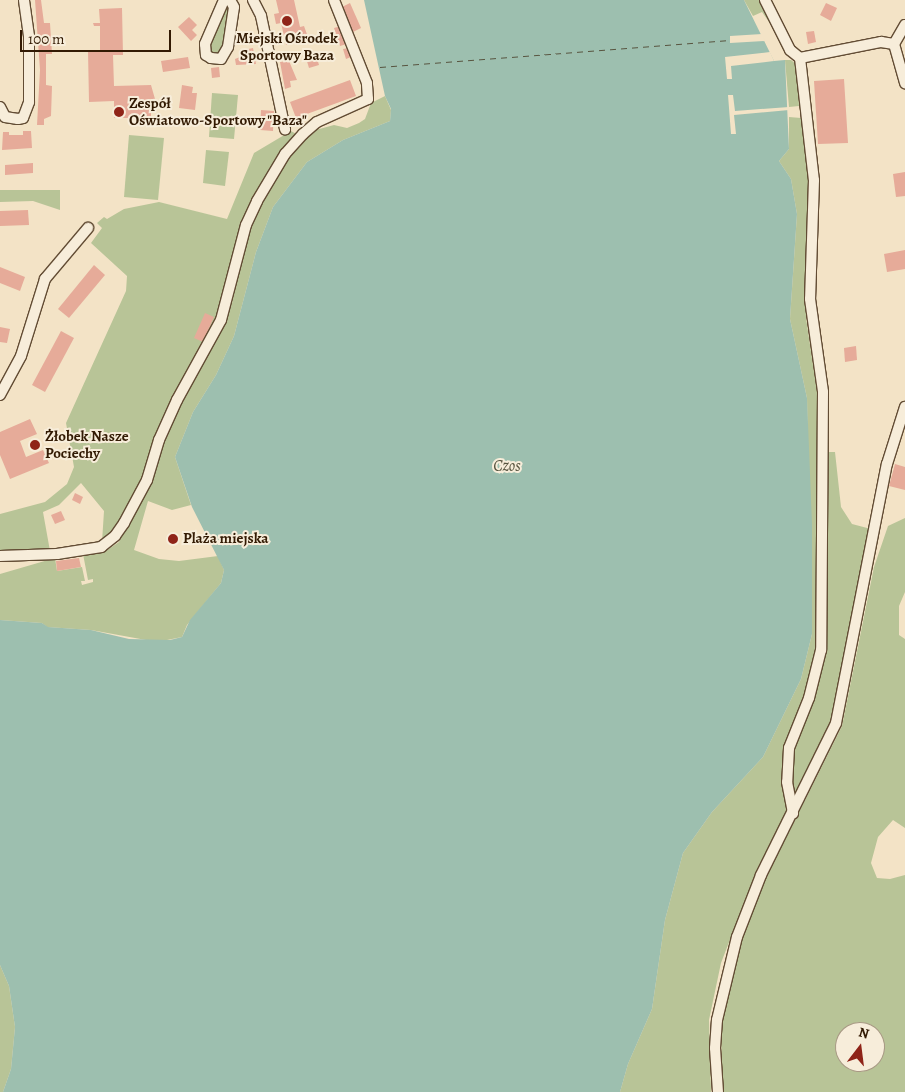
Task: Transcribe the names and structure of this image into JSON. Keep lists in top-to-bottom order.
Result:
{
  "water": ["Czos"],
  "places": [
    "Miejski Ośrodek Sportowy Baza",
    "Zespół Oświatowo-Sportowy \"Baza\"",
    "Żłobek Nasze Pociechy",
    "Plaża miejska"
  ],
  "scale_bar": "100 m",
  "north": "top"
}
